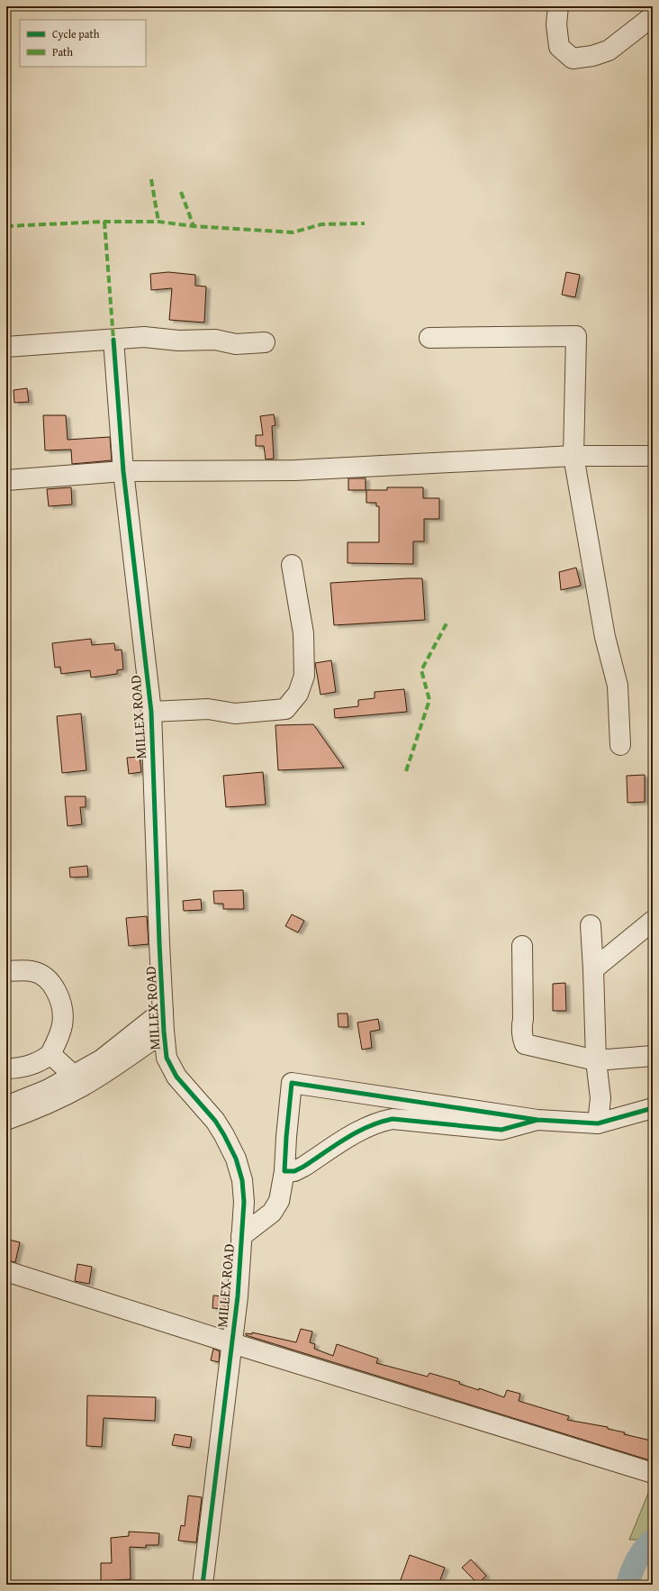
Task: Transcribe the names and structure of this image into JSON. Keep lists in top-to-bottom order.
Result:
{
  "streets": {
    "street": ["MILLEX ROAD"]
  },
  "legend": ["Cycle path", "Path"]
}
